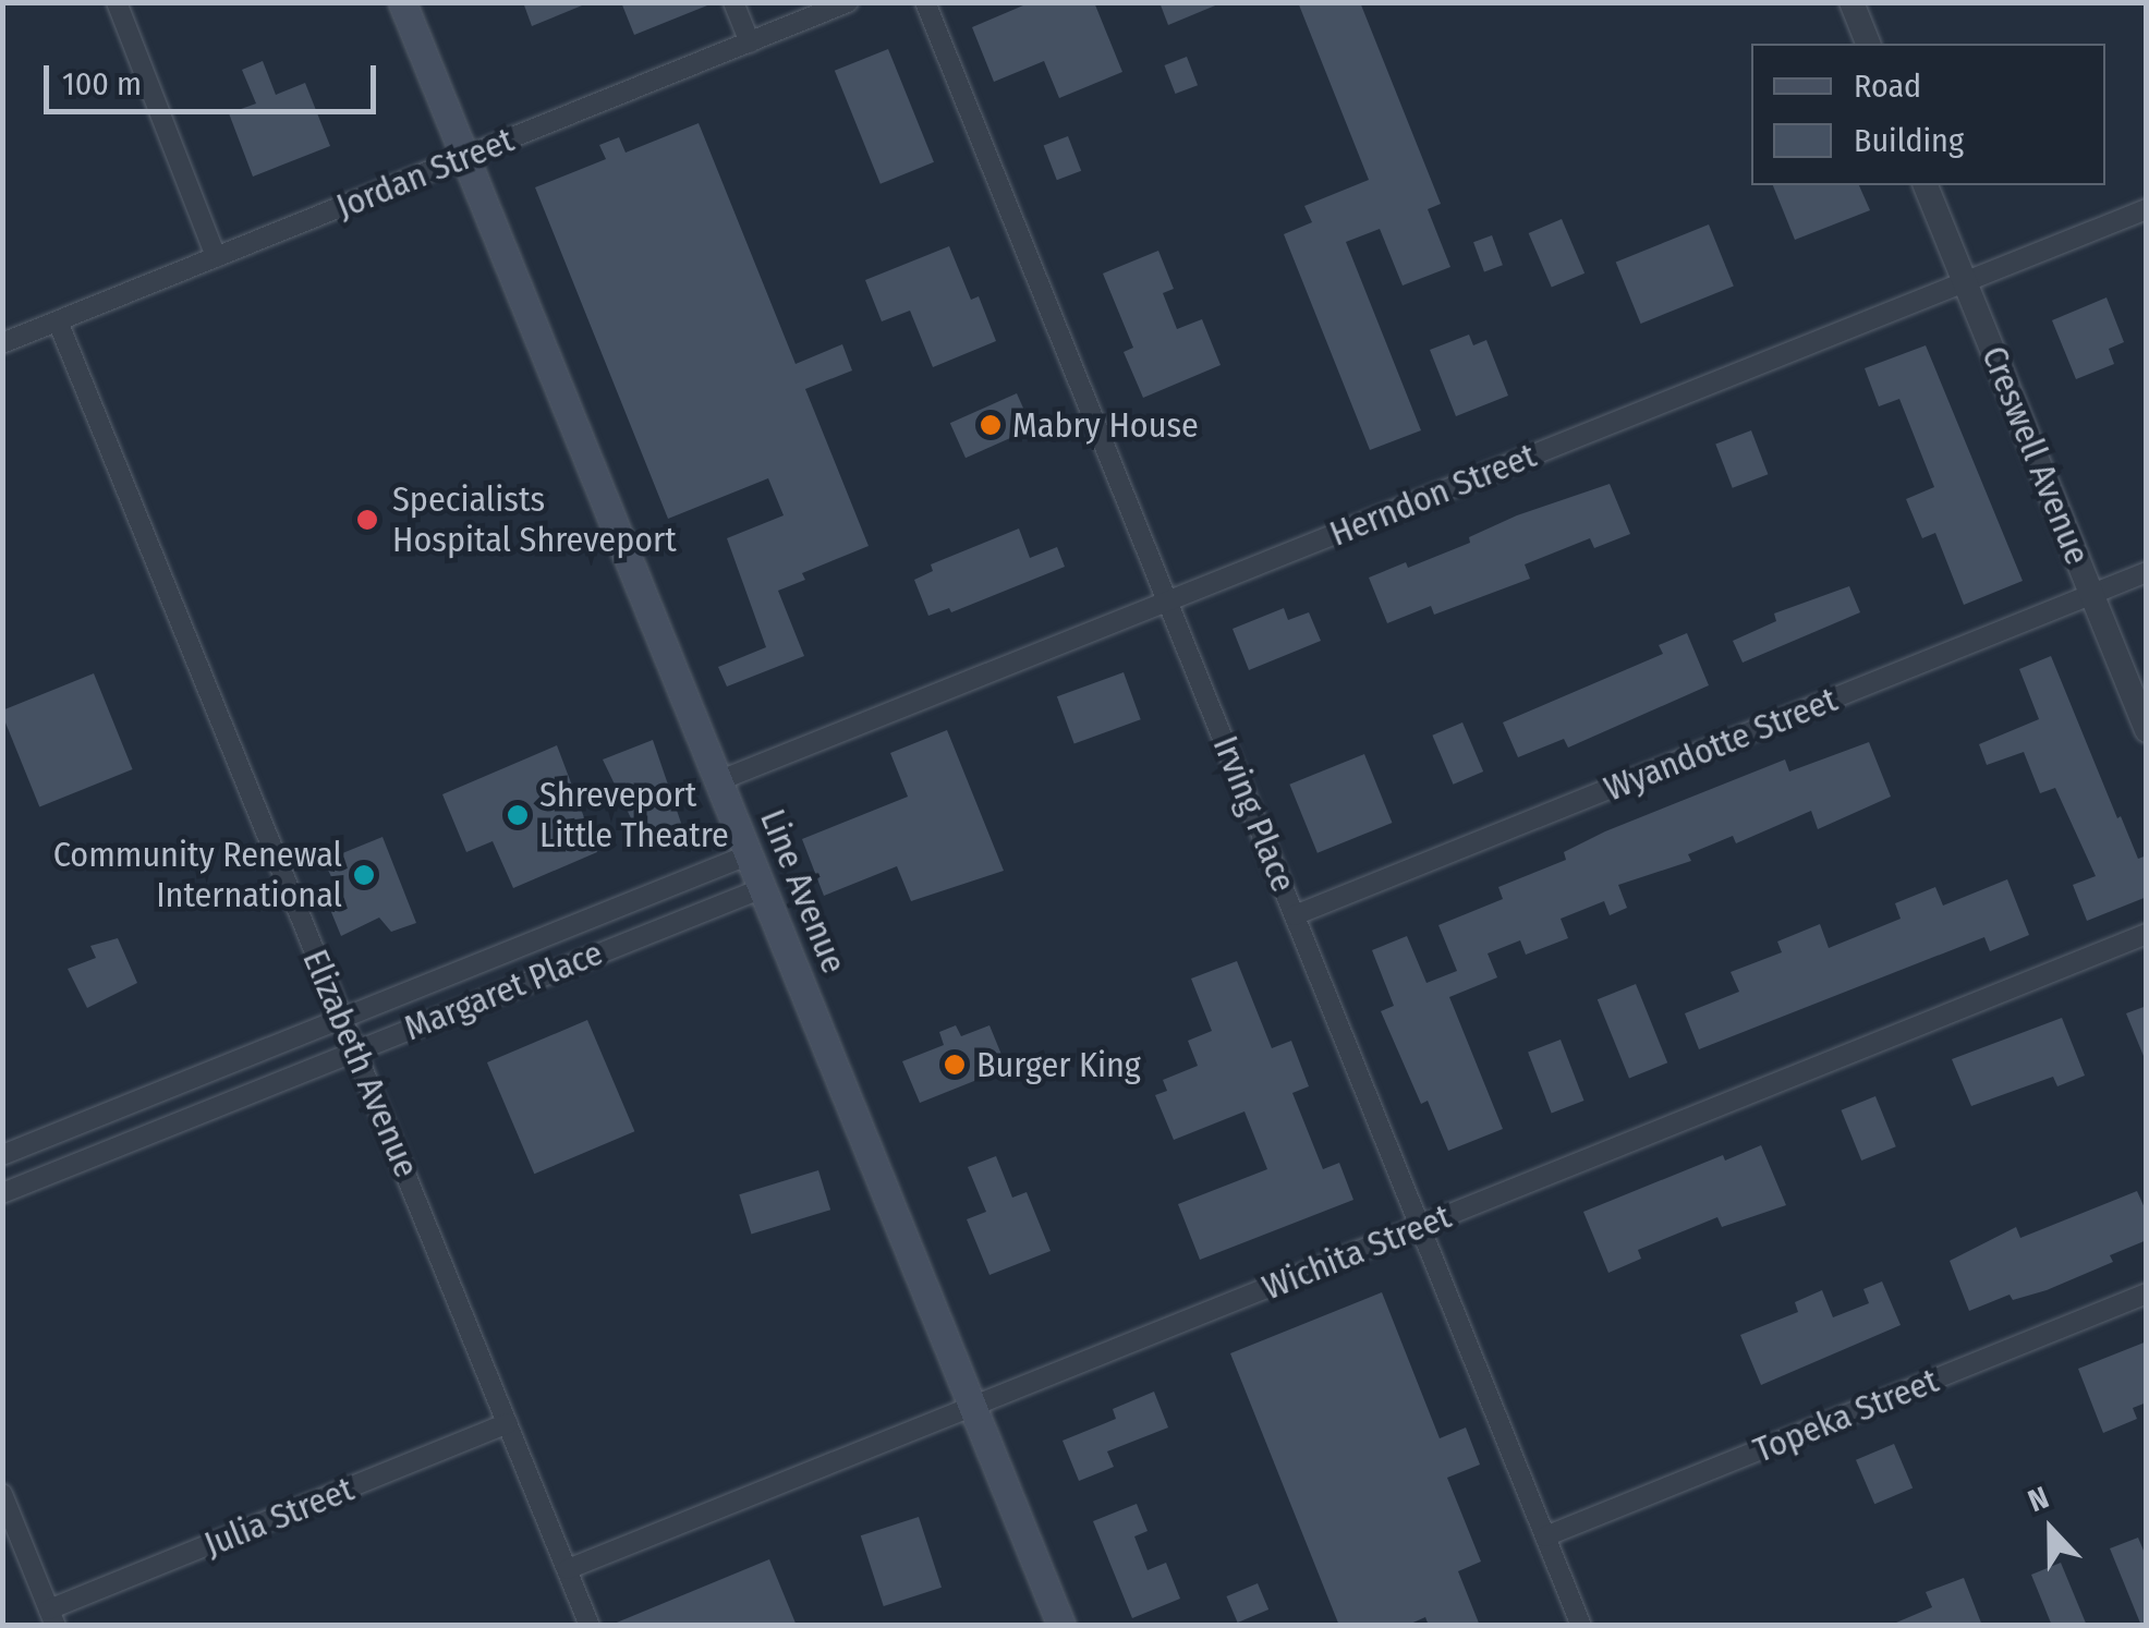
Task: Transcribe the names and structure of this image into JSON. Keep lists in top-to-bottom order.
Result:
{
  "streets": {
    "main road": ["Line Avenue"],
    "street": [
      "Jordan Street",
      "Creswell Avenue",
      "Herndon Street",
      "Wyandotte Street",
      "Irving Place",
      "Margaret Place",
      "Elizabeth Avenue",
      "Wichita Street",
      "Topeka Street",
      "Julia Street"
    ]
  },
  "crossings": [
    ["Jordan Street", "Line Avenue"],
    ["Jordan Street", "Elizabeth Avenue"],
    ["Creswell Avenue", "Herndon Street"],
    ["Creswell Avenue", "Wyandotte Street"],
    ["Herndon Street", "Irving Place"],
    ["Herndon Street", "Line Avenue"],
    ["Wyandotte Street", "Irving Place"],
    ["Irving Place", "Wichita Street"],
    ["Irving Place", "Topeka Street"],
    ["Line Avenue", "Margaret Place"],
    ["Line Avenue", "Wichita Street"],
    ["Margaret Place", "Elizabeth Avenue"],
    ["Elizabeth Avenue", "Wichita Street"],
    ["Elizabeth Avenue", "Julia Street"]
  ],
  "places": [
    "Mabry House",
    "Specialists Hospital Shreveport",
    "Shreveport Little Theatre",
    "Community Renewal International",
    "Burger King"
  ],
  "legend": ["Road", "Building"],
  "scale_bar": "100 m",
  "north": "top"
}
